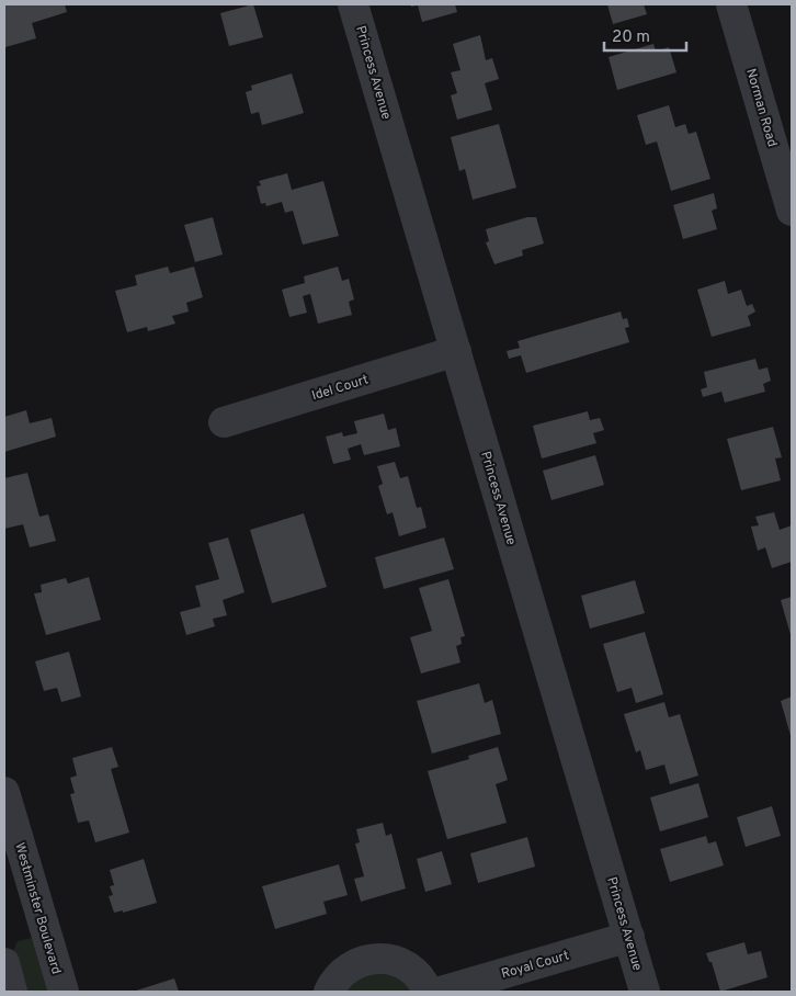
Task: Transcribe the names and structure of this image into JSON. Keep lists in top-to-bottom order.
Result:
{
  "streets": {
    "street": [
      "Princess Avenue",
      "Norman Road",
      "Idel Court",
      "Westminster Boulevard",
      "Royal Court"
    ]
  },
  "crossings": [
    ["Princess Avenue", "Idel Court"],
    ["Princess Avenue", "Royal Court"]
  ],
  "scale_bar": "20 m"
}
